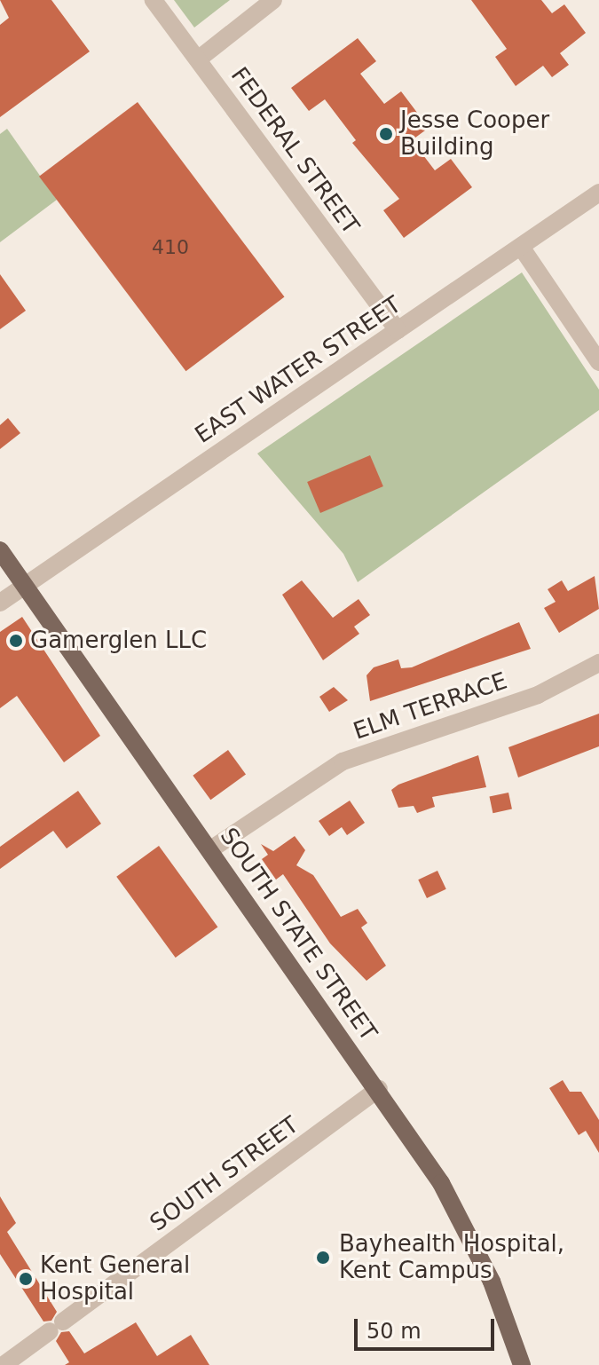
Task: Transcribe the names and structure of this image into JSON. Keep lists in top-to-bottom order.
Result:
{
  "streets": {
    "main road": ["SOUTH STATE STREET"],
    "street": [
      "FEDERAL STREET",
      "EAST WATER STREET",
      "ELM TERRACE",
      "SOUTH STREET"
    ]
  },
  "crossings": [
    ["FEDERAL STREET", "EAST WATER STREET"],
    ["EAST WATER STREET", "SOUTH STATE STREET"],
    ["ELM TERRACE", "SOUTH STATE STREET"],
    ["SOUTH STATE STREET", "SOUTH STREET"]
  ],
  "places": [
    "Jesse Cooper Building",
    "Gamerglen LLC",
    "Bayhealth Hospital, Kent Campus",
    "Kent General Hospital"
  ],
  "house_numbers": ["410"],
  "scale_bar": "50 m"
}
